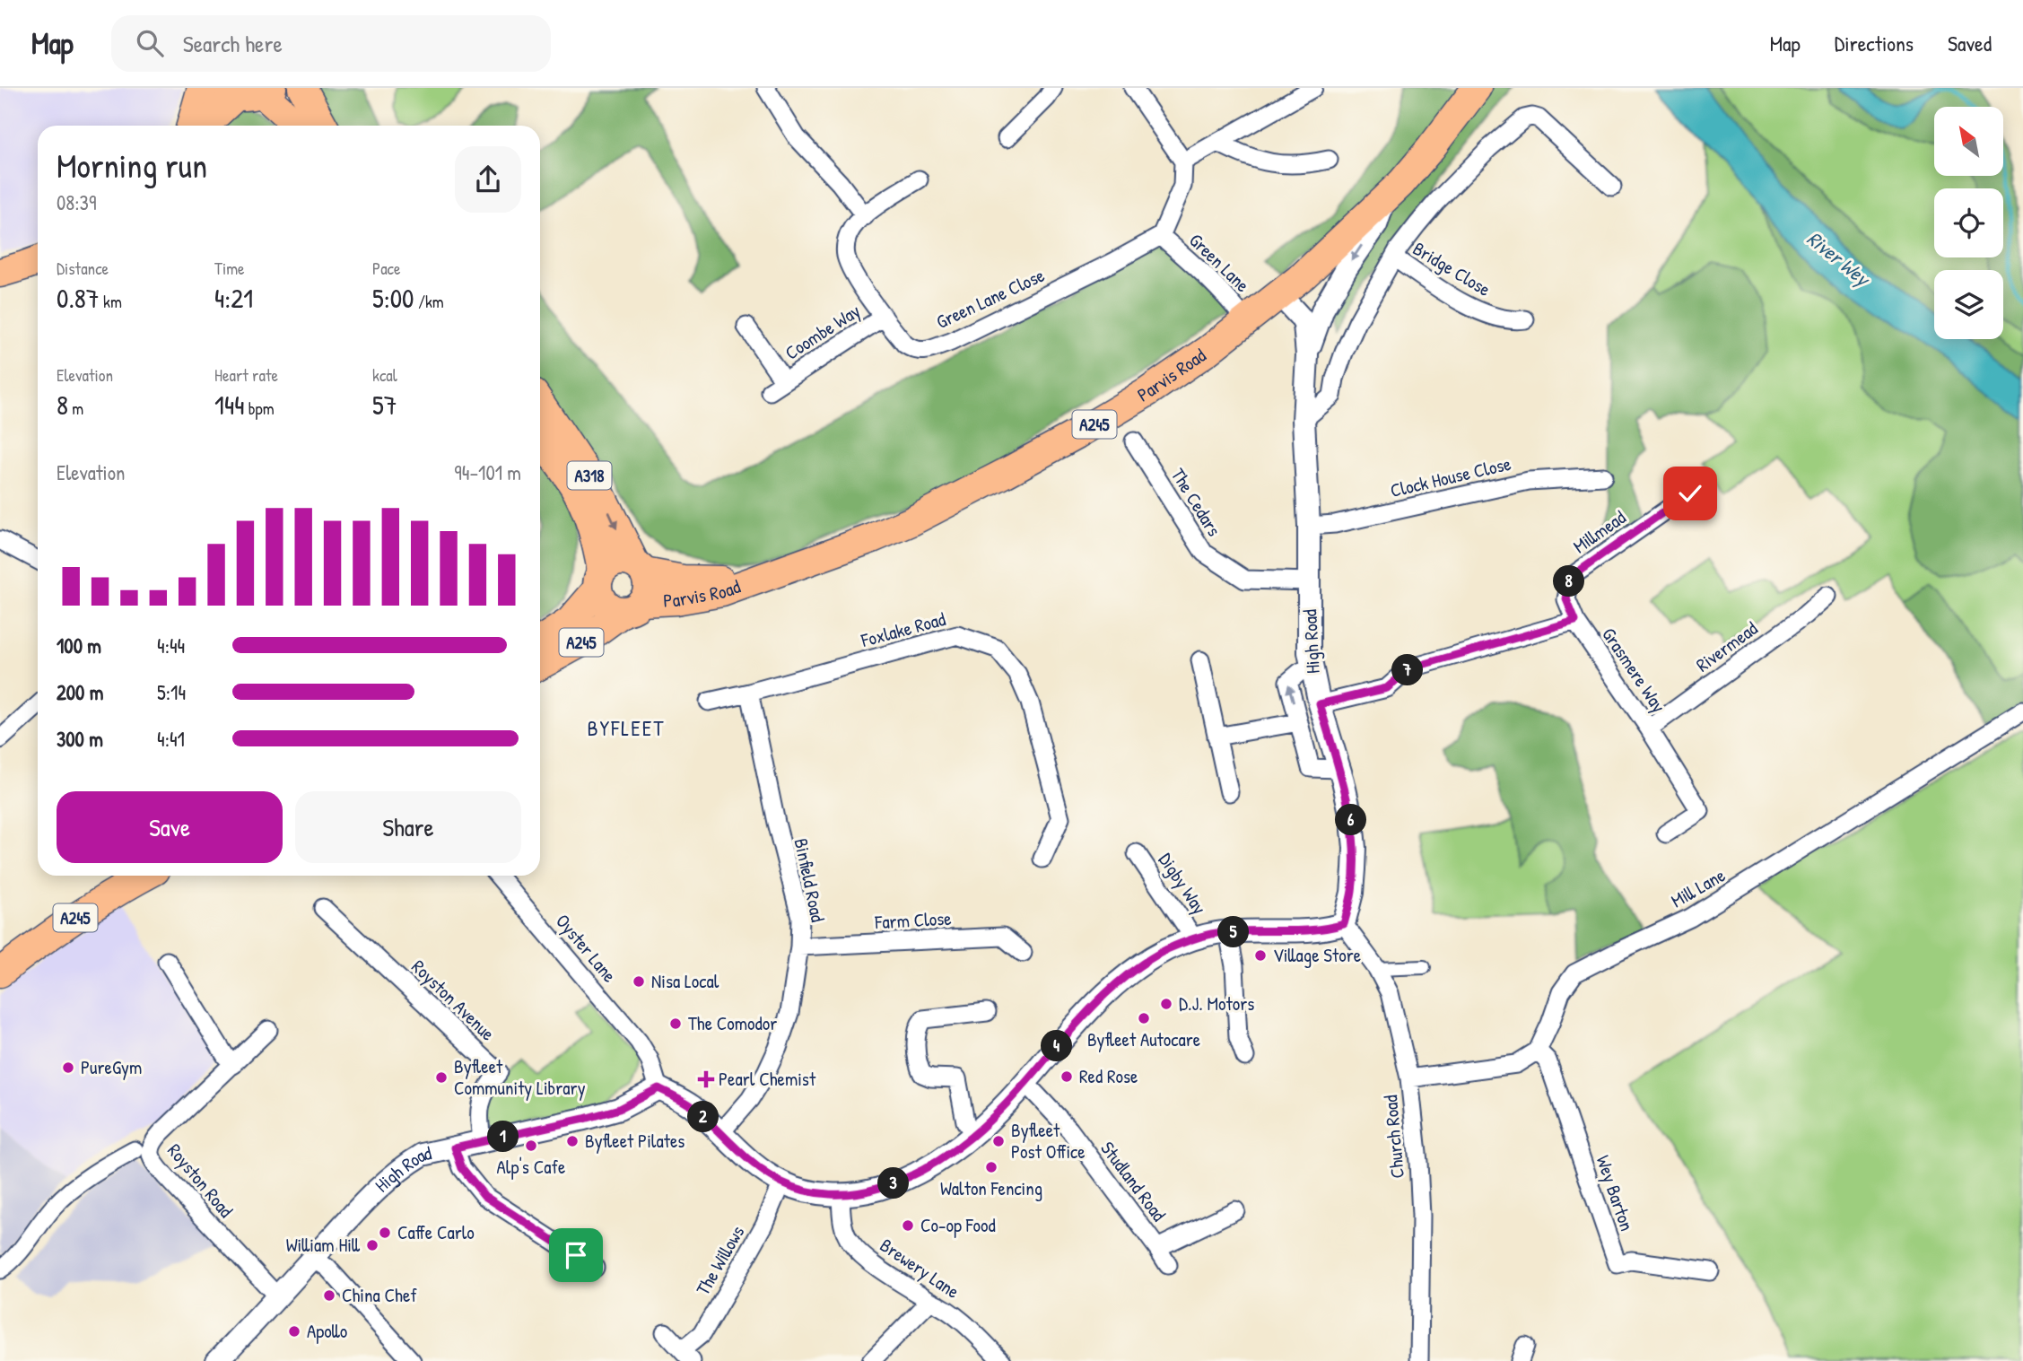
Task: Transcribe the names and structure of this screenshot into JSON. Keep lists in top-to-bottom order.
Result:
{
  "streets": {
    "main road": ["Parvis Road", "A245", "A318"],
    "street": [
      "Green Lane",
      "Bridge Close",
      "Green Lane Close",
      "Coombe Way",
      "Clock House Close",
      "The Cedars",
      "Millmead",
      "Foxlake Road",
      "High Road",
      "Rivermead",
      "Grasmere Way",
      "Binfield Road",
      "Digby Way",
      "Mill Lane",
      "Farm Close",
      "Oyster Lane",
      "Royston Avenue",
      "Church Road",
      "Royston Road",
      "Studland Road",
      "Wey Barton",
      "The Willows",
      "Brewery Lane"
    ]
  },
  "crossings": [
    ["Green Lane", "Green Lane Close"],
    ["Green Lane", "Parvis Road"],
    ["Green Lane Close", "Coombe Way"],
    ["Parvis Road", "A245"],
    ["Parvis Road", "A318"],
    ["Parvis Road", "High Road"],
    ["A245", "A318"],
    ["Clock House Close", "High Road"],
    ["The Cedars", "High Road"],
    ["Millmead", "Grasmere Way"],
    ["Foxlake Road", "Binfield Road"],
    ["High Road", "Grasmere Way"],
    ["High Road", "Oyster Lane"],
    ["High Road", "Royston Avenue"],
    ["High Road", "Church Road"],
    ["High Road", "Royston Road"],
    ["Rivermead", "Grasmere Way"],
    ["Binfield Road", "Farm Close"],
    ["Mill Lane", "Wey Barton"]
  ],
  "districts": ["BYFLEET"],
  "water": ["River Wey"],
  "places": {
    "other": [
      "Village Store",
      "Nisa Local",
      "D.J. Motors",
      "Byfleet Autocare",
      "The Comodor",
      "PureGym",
      "Red Rose",
      "Byfleet Community Library",
      "Byfleet Pilates",
      "Byfleet Post Office",
      "Alp's Cafe",
      "Walton Fencing",
      "Co-op Food",
      "Caffe Carlo",
      "William Hill",
      "China Chef",
      "Apollo"
    ],
    "health": ["Pearl Chemist"]
  },
  "north": "top left",
  "page": {
    "header": "Map",
    "search": "Search here",
    "nav": ["Map", "Directions", "Saved"],
    "heading": ["Morning run", "08:39"],
    "stats": [
      ["Distance", "0.87 km"],
      ["Time", "4:21"],
      ["Pace", "5:00 /km"],
      ["Elevation", "8 m"],
      ["Heart rate", "144 bpm"],
      ["kcal", "57"]
    ],
    "chart": ["Elevation", "94–101 m"],
    "pins": [
      "8",
      "7",
      "6",
      "5",
      "4",
      "2",
      "1",
      "3"
    ],
    "list": [
      {
        "name": "100 m",
        "note": "4:44"
      },
      {
        "name": "200 m",
        "note": "5:14"
      },
      {
        "name": "300 m",
        "note": "4:41"
      }
    ],
    "buttons": ["Save", "Share"]
  }
}
